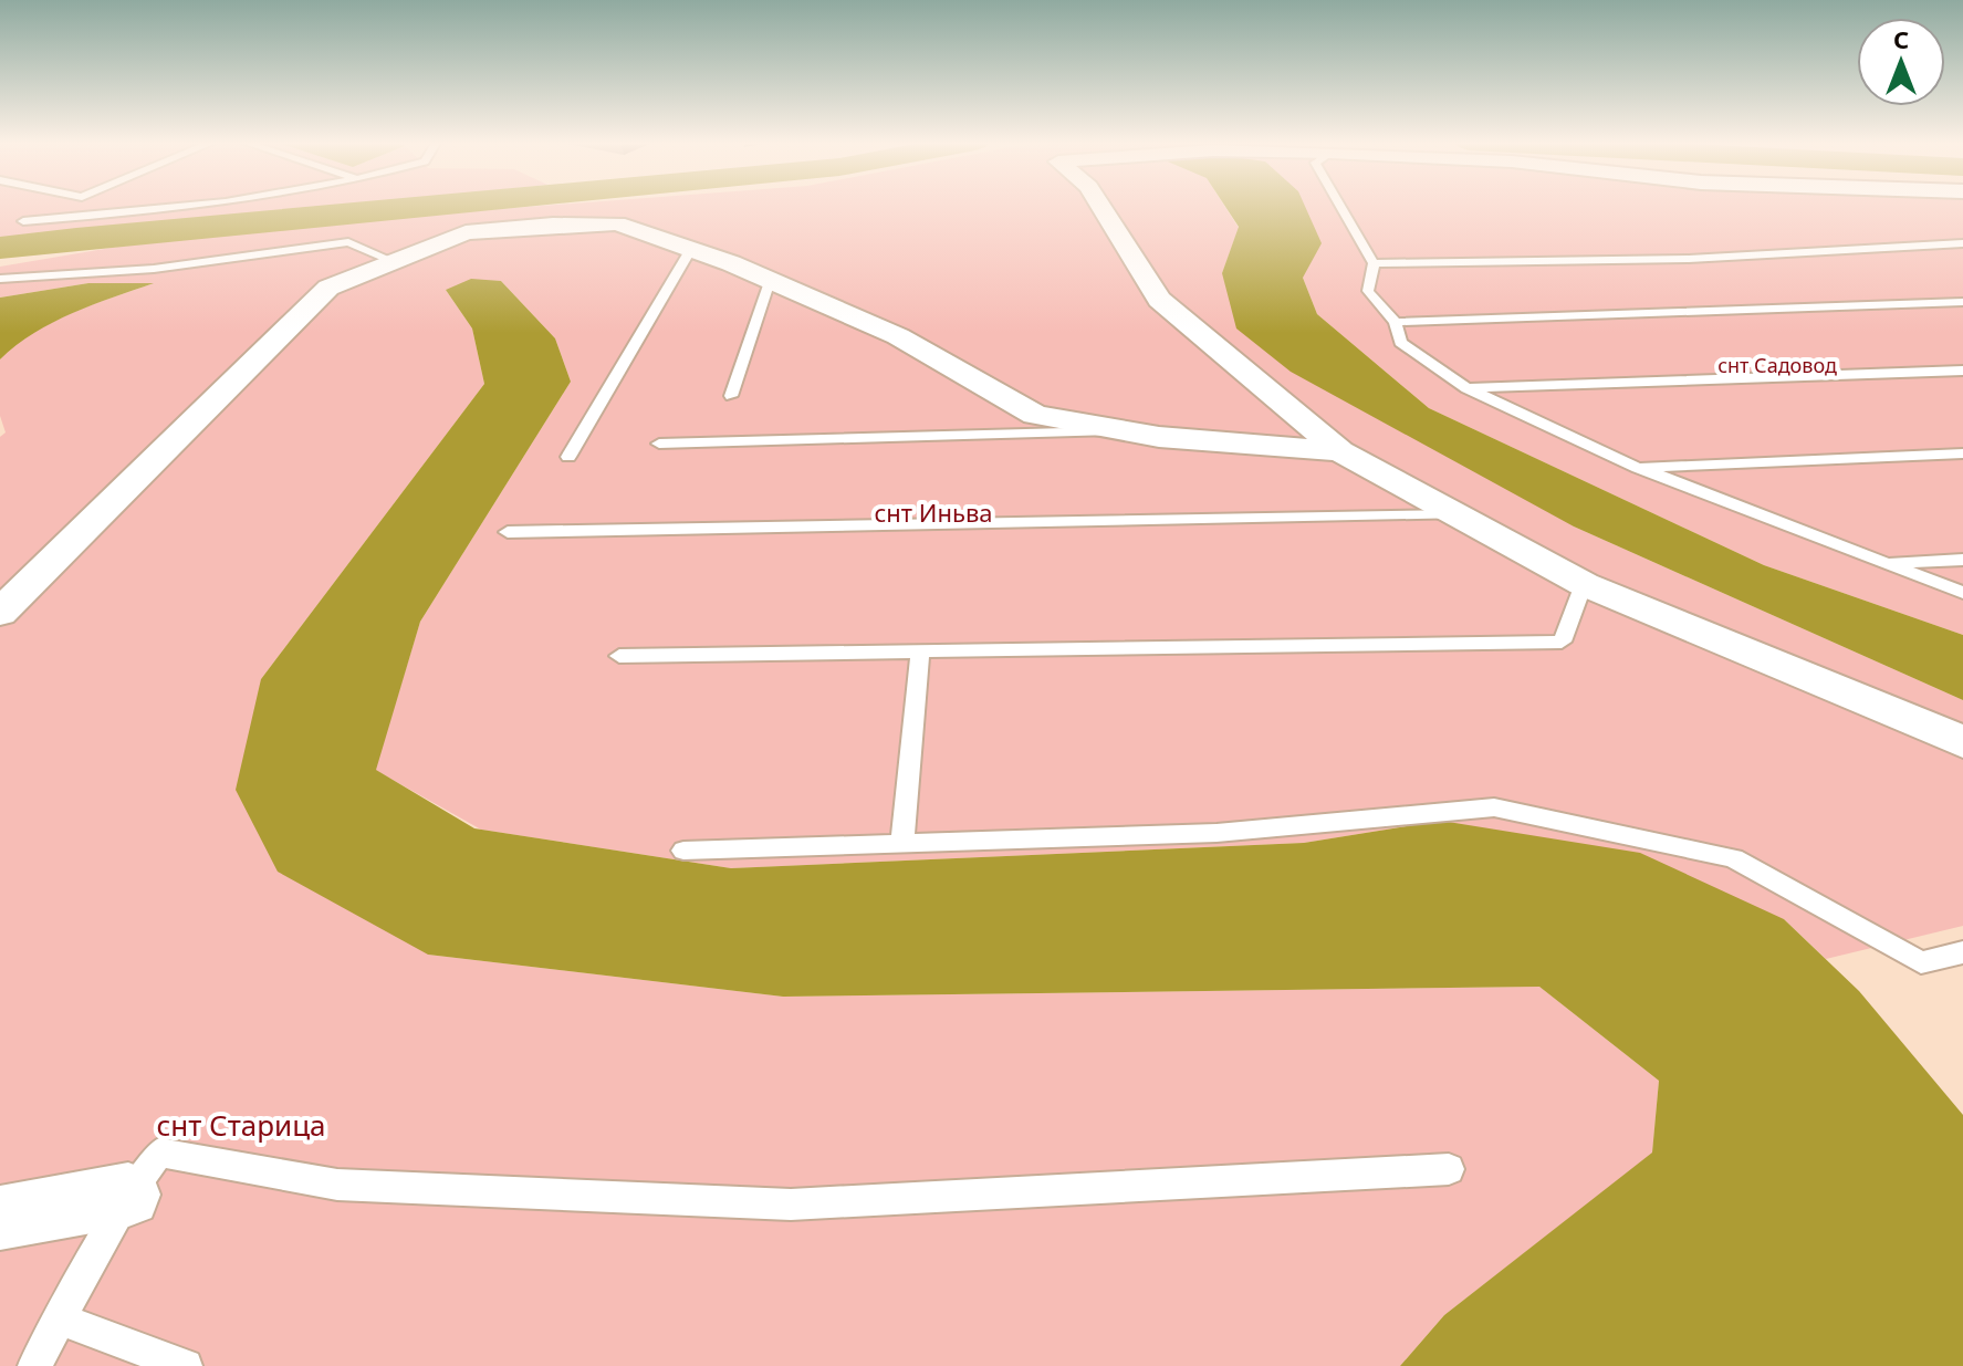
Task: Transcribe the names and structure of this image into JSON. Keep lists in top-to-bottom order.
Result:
{
  "parks": ["снт Садовод", "снт Иньва", "снт Старица"],
  "north": "top"
}
